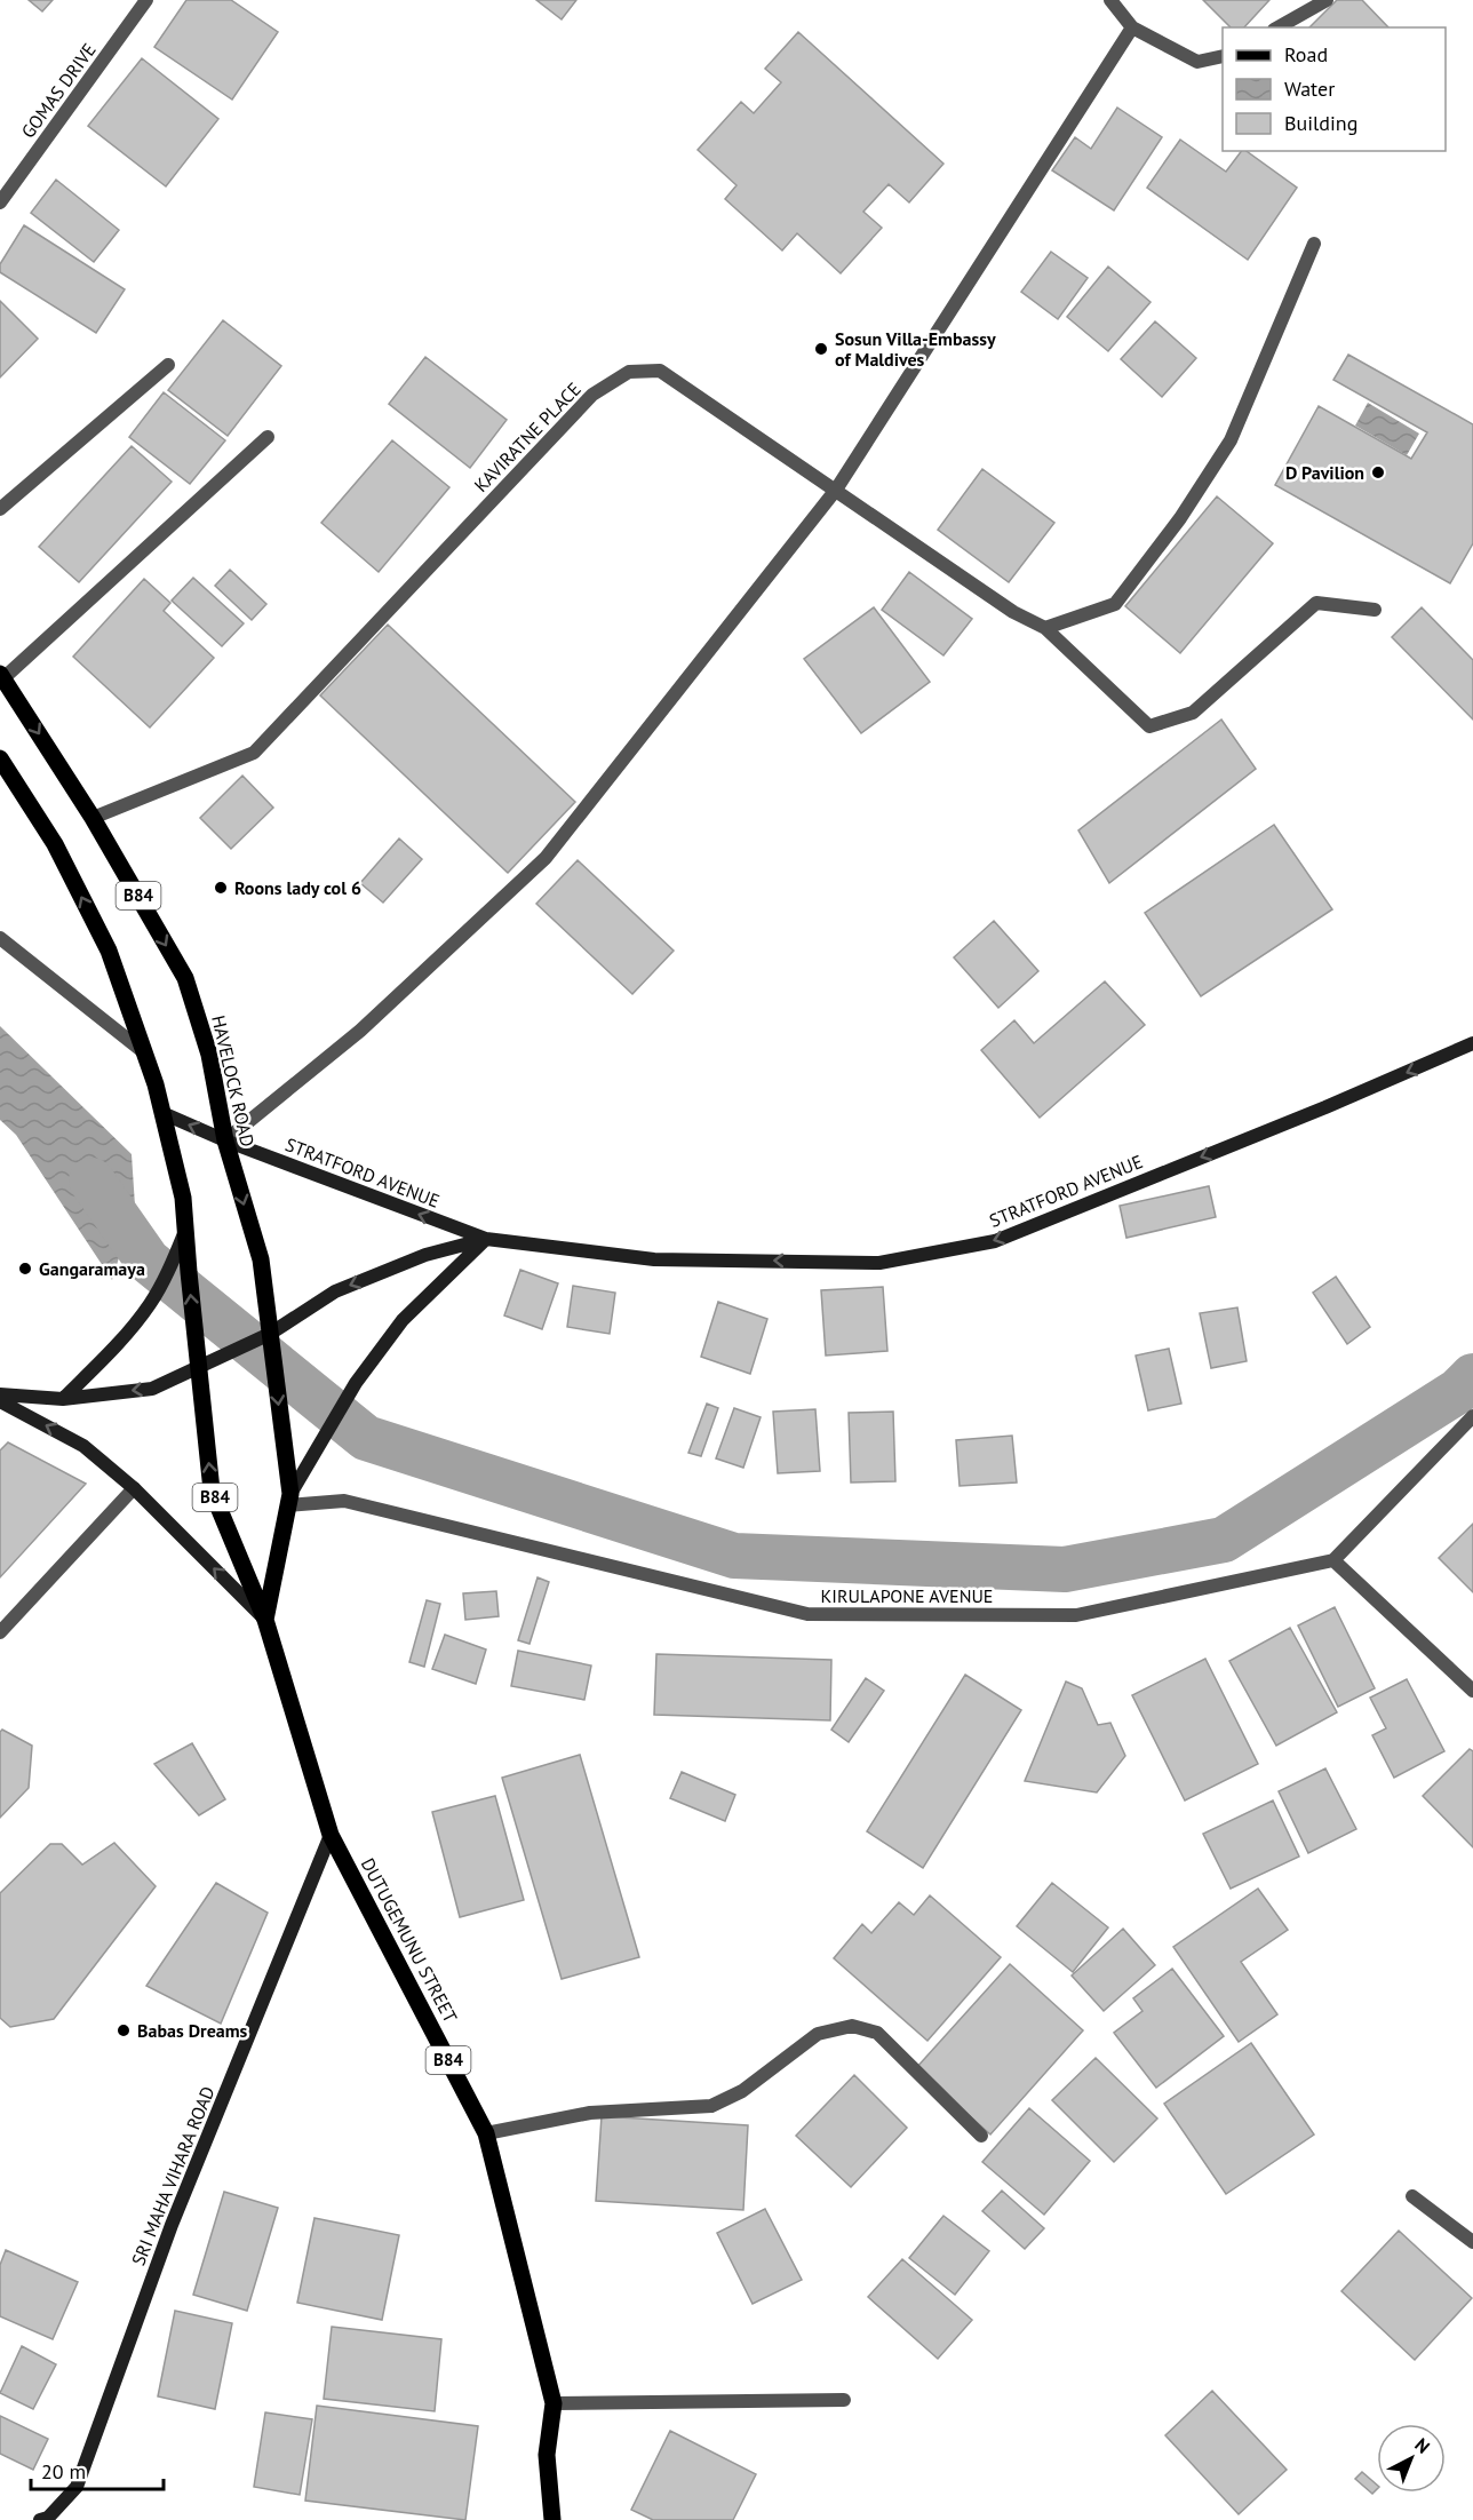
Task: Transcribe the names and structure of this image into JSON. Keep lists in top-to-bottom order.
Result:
{
  "streets": {
    "main road": [
      "B84",
      "HAVELOCK ROAD",
      "STRATFORD AVENUE",
      "DUTUGEMUNU STREET",
      "SRI MAHA VIHARA ROAD"
    ],
    "street": ["GOMAS DRIVE", "KAVIRATNE PLACE", "KIRULAPONE AVENUE"]
  },
  "crossings": [
    ["KAVIRATNE PLACE", "HAVELOCK ROAD"],
    ["B84", "HAVELOCK ROAD"],
    ["B84", "STRATFORD AVENUE"],
    ["B84", "KIRULAPONE AVENUE"],
    ["B84", "DUTUGEMUNU STREET"],
    ["HAVELOCK ROAD", "STRATFORD AVENUE"],
    ["DUTUGEMUNU STREET", "SRI MAHA VIHARA ROAD"]
  ],
  "one_way": ["STRATFORD AVENUE"],
  "places": [
    "Sosun Villa-Embassy of Maldives",
    "D Pavilion",
    "Roons lady col 6",
    "Gangaramaya",
    "Babas Dreams"
  ],
  "legend": ["Road", "Water", "Building"],
  "scale_bar": "20 m",
  "north": "top right"
}
